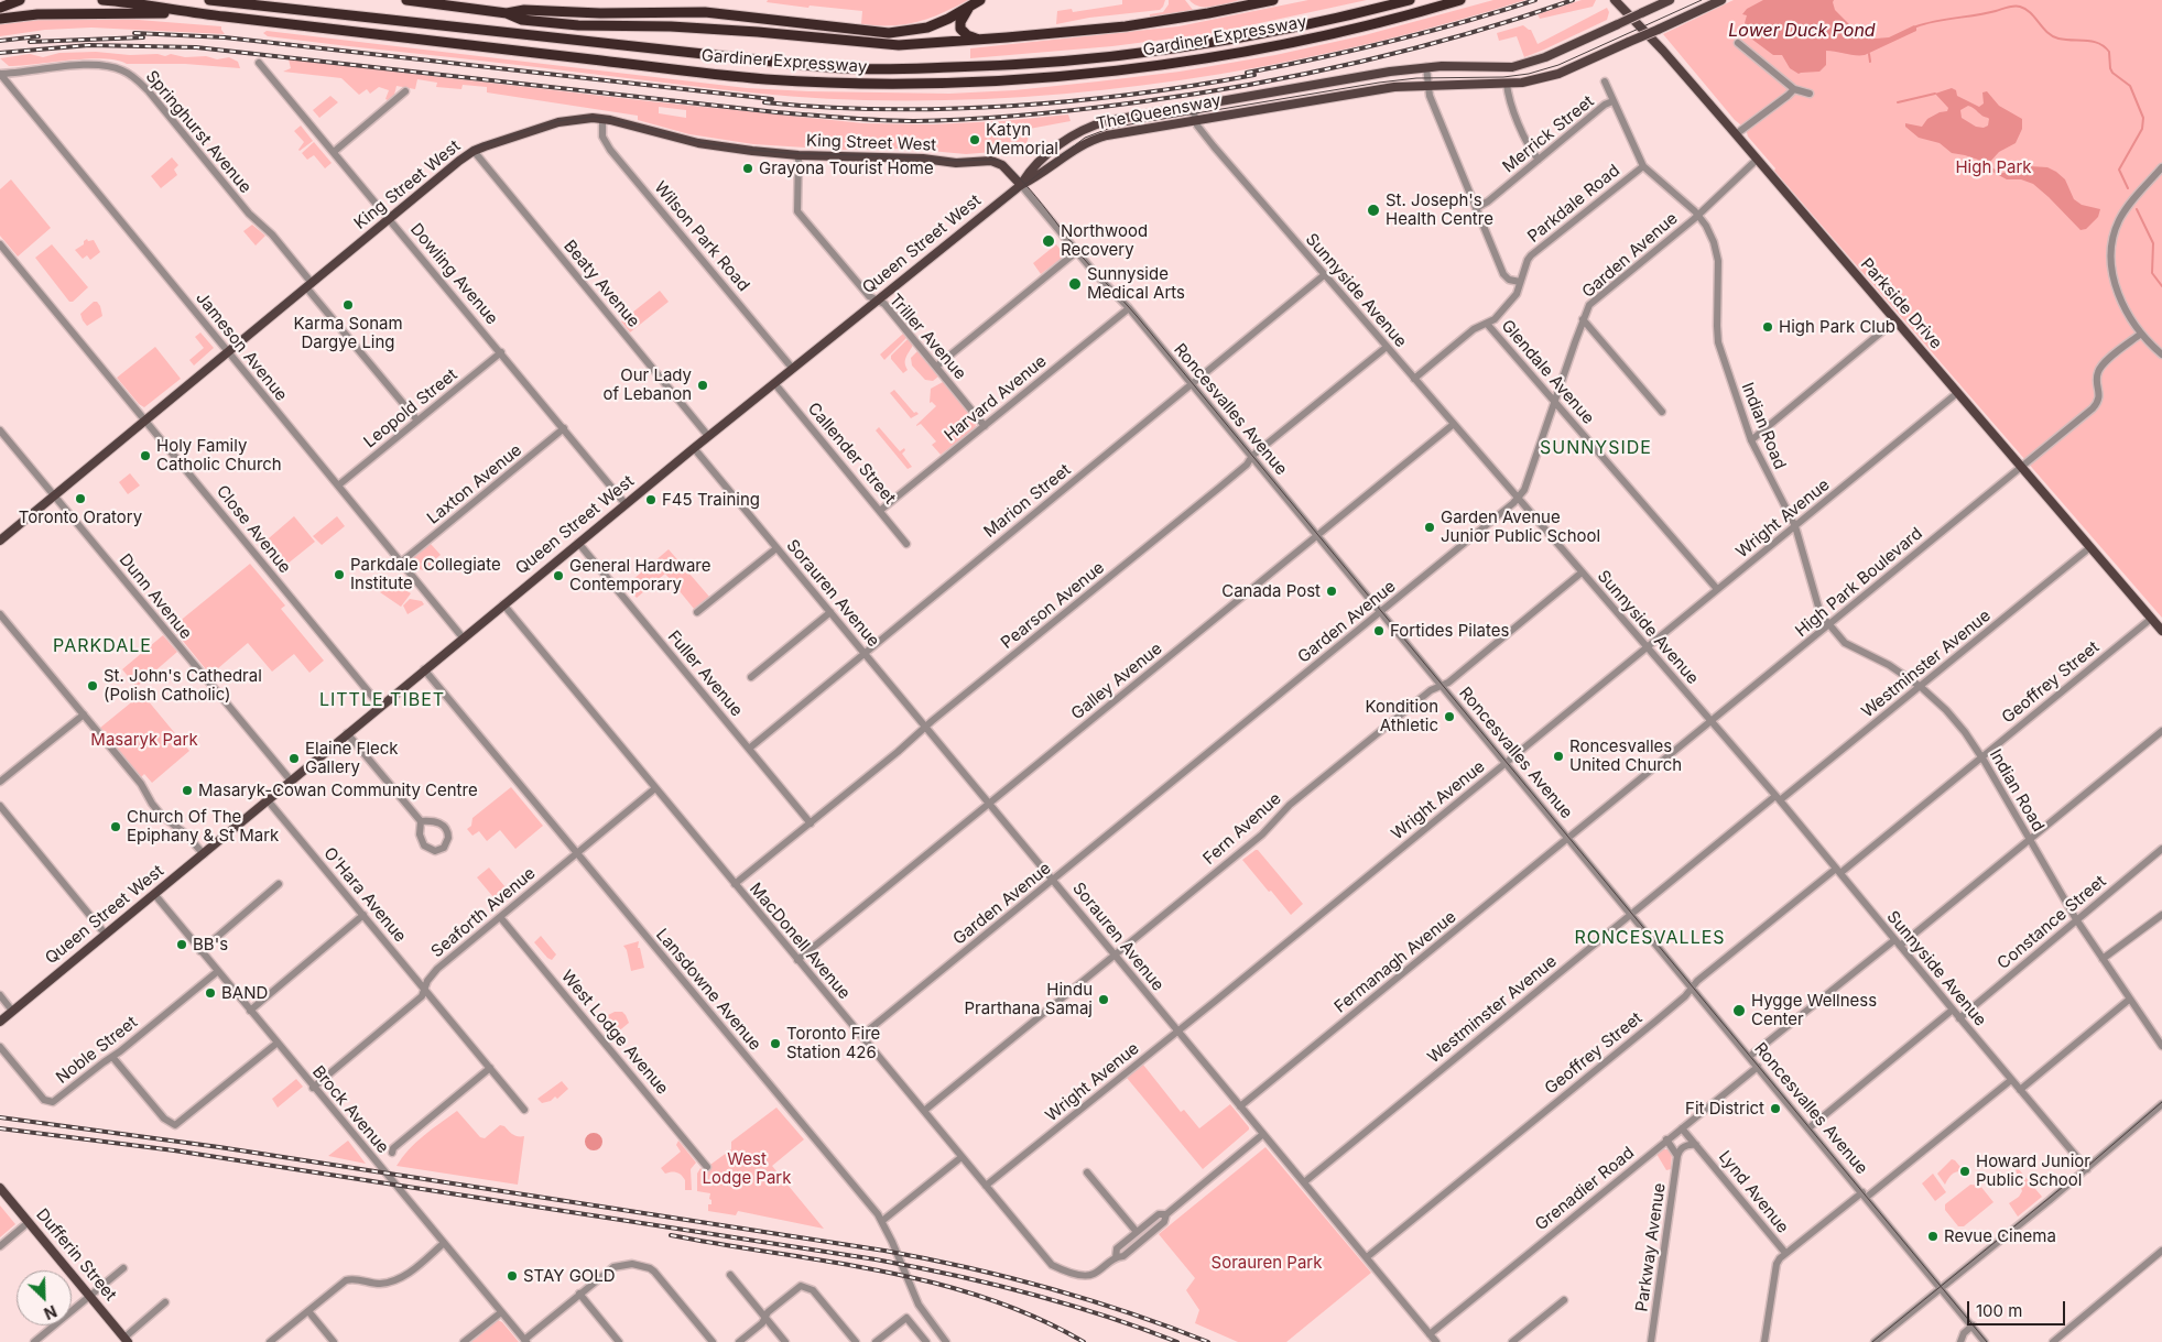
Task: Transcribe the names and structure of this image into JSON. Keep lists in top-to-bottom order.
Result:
{
  "streets": {
    "highway": ["Gardiner Expressway"],
    "main road": [
      "The Queensway",
      "King Street West",
      "Queen Street West",
      "Parkside Drive",
      "Dufferin Street"
    ],
    "street": [
      "Springhurst Avenue",
      "Merrick Street",
      "Parkdale Road",
      "Wilson Park Road",
      "Garden Avenue",
      "Dowling Avenue",
      "Beaty Avenue",
      "Sunnyside Avenue",
      "Triller Avenue",
      "Jameson Avenue",
      "Glendale Avenue",
      "Harvard Avenue",
      "Leopold Street",
      "Roncesvalles Avenue",
      "Indian Road",
      "Callender Street",
      "Laxton Avenue",
      "Marion Street",
      "Wright Avenue",
      "Close Avenue",
      "High Park Boulevard",
      "Sorauren Avenue",
      "Dunn Avenue",
      "Pearson Avenue",
      "Westminster Avenue",
      "Fuller Avenue",
      "Galley Avenue",
      "Geoffrey Street",
      "Fern Avenue",
      "O'Hara Avenue",
      "Seaforth Avenue",
      "Constance Street",
      "MacDonell Avenue",
      "Fermanagh Avenue",
      "Lansdowne Avenue",
      "West Lodge Avenue",
      "Noble Street",
      "Brock Avenue",
      "Grenadier Road",
      "Lynd Avenue",
      "Parkway Avenue"
    ]
  },
  "crossings": [
    ["The Queensway", "King Street West"],
    ["The Queensway", "Queen Street West"],
    ["The Queensway", "Sunnyside Avenue"],
    ["The Queensway", "Roncesvalles Avenue"],
    ["Springhurst Avenue", "King Street West"],
    ["Springhurst Avenue", "Jameson Avenue"],
    ["Springhurst Avenue", "Leopold Street"],
    ["Merrick Street", "Indian Road"],
    ["King Street West", "Wilson Park Road"],
    ["King Street West", "Queen Street West"],
    ["King Street West", "Dowling Avenue"],
    ["King Street West", "Beaty Avenue"],
    ["King Street West", "Triller Avenue"],
    ["King Street West", "Jameson Avenue"],
    ["King Street West", "Roncesvalles Avenue"],
    ["King Street West", "Close Avenue"],
    ["King Street West", "Dunn Avenue"],
    ["Parkdale Road", "Sunnyside Avenue"],
    ["Parkdale Road", "Glendale Avenue"],
    ["Parkdale Road", "Indian Road"],
    ["Wilson Park Road", "Queen Street West"],
    ["Queen Street West", "Dowling Avenue"],
    ["Queen Street West", "Beaty Avenue"],
    ["Queen Street West", "Triller Avenue"],
    ["Queen Street West", "Jameson Avenue"],
    ["Queen Street West", "Roncesvalles Avenue"],
    ["Queen Street West", "Callender Street"],
    ["Queen Street West", "Close Avenue"],
    ["Queen Street West", "Sorauren Avenue"],
    ["Queen Street West", "Dunn Avenue"],
    ["Queen Street West", "Fuller Avenue"],
    ["Queen Street West", "O'Hara Avenue"],
    ["Queen Street West", "MacDonell Avenue"],
    ["Queen Street West", "Lansdowne Avenue"],
    ["Queen Street West", "Brock Avenue"],
    ["Garden Avenue", "Sunnyside Avenue"],
    ["Garden Avenue", "Parkside Drive"],
    ["Garden Avenue", "Glendale Avenue"],
    ["Garden Avenue", "Roncesvalles Avenue"],
    ["Garden Avenue", "Indian Road"],
    ["Garden Avenue", "Sorauren Avenue"],
    ["Garden Avenue", "MacDonell Avenue"],
    ["Dowling Avenue", "Leopold Street"],
    ["Dowling Avenue", "Laxton Avenue"],
    ["Sunnyside Avenue", "Marion Street"],
    ["Sunnyside Avenue", "Wright Avenue"],
    ["Sunnyside Avenue", "High Park Boulevard"],
    ["Sunnyside Avenue", "Pearson Avenue"],
    ["Sunnyside Avenue", "Westminster Avenue"],
    ["Sunnyside Avenue", "Galley Avenue"],
    ["Sunnyside Avenue", "Geoffrey Street"],
    ["Sunnyside Avenue", "Fern Avenue"],
    ["Sunnyside Avenue", "Constance Street"],
    ["Parkside Drive", "Wright Avenue"],
    ["Parkside Drive", "High Park Boulevard"],
    ["Parkside Drive", "Westminster Avenue"],
    ["Parkside Drive", "Geoffrey Street"],
    ["Triller Avenue", "Harvard Avenue"],
    ["Jameson Avenue", "Leopold Street"],
    ["Jameson Avenue", "Laxton Avenue"],
    ["Glendale Avenue", "Wright Avenue"],
    ["Harvard Avenue", "Roncesvalles Avenue"],
    ["Harvard Avenue", "Callender Street"],
    ["Roncesvalles Avenue", "Marion Street"],
    ["Roncesvalles Avenue", "Wright Avenue"],
    ["Roncesvalles Avenue", "High Park Boulevard"],
    ["Roncesvalles Avenue", "Pearson Avenue"],
    ["Roncesvalles Avenue", "Westminster Avenue"],
    ["Roncesvalles Avenue", "Galley Avenue"],
    ["Roncesvalles Avenue", "Geoffrey Street"],
    ["Roncesvalles Avenue", "Fern Avenue"],
    ["Roncesvalles Avenue", "Fermanagh Avenue"],
    ["Roncesvalles Avenue", "Grenadier Road"],
    ["Indian Road", "Wright Avenue"],
    ["Indian Road", "High Park Boulevard"],
    ["Indian Road", "Westminster Avenue"],
    ["Indian Road", "Geoffrey Street"],
    ["Indian Road", "Constance Street"],
    ["Marion Street", "Sorauren Avenue"],
    ["Marion Street", "Fuller Avenue"],
    ["Wright Avenue", "Sorauren Avenue"],
    ["Wright Avenue", "MacDonell Avenue"],
    ["High Park Boulevard", "Fermanagh Avenue"],
    ["Sorauren Avenue", "Pearson Avenue"],
    ["Sorauren Avenue", "Westminster Avenue"],
    ["Sorauren Avenue", "Galley Avenue"],
    ["Sorauren Avenue", "Geoffrey Street"],
    ["Sorauren Avenue", "Fern Avenue"],
    ["Sorauren Avenue", "Fermanagh Avenue"],
    ["Sorauren Avenue", "Grenadier Road"],
    ["Pearson Avenue", "Fuller Avenue"],
    ["Pearson Avenue", "MacDonell Avenue"],
    ["Galley Avenue", "MacDonell Avenue"],
    ["Fern Avenue", "MacDonell Avenue"],
    ["O'Hara Avenue", "Seaforth Avenue"],
    ["Seaforth Avenue", "MacDonell Avenue"],
    ["Seaforth Avenue", "Lansdowne Avenue"],
    ["Seaforth Avenue", "West Lodge Avenue"],
    ["Seaforth Avenue", "Brock Avenue"],
    ["Noble Street", "Brock Avenue"],
    ["Grenadier Road", "Lynd Avenue"]
  ],
  "districts": [
    "SUNNYSIDE",
    "PARKDALE",
    "LITTLE TIBET",
    "RONCESVALLES"
  ],
  "water": ["Lower Duck Pond"],
  "parks": [
    "High Park",
    "Masaryk Park",
    "West Lodge Park",
    "Sorauren Park"
  ],
  "places": [
    "Katyn Memorial",
    "Grayona Tourist Home",
    "St. Joseph's Health Centre",
    "Northwood Recovery",
    "Sunnyside Medical Arts",
    "Karma Sonam Dargye Ling",
    "High Park Club",
    "Our Lady of Lebanon",
    "Holy Family Catholic Church",
    "Toronto Oratory",
    "F45 Training",
    "Garden Avenue Junior Public School",
    "Parkdale Collegiate Institute",
    "General Hardware Contemporary",
    "Canada Post",
    "Fortides Pilates",
    "St. John's Cathedral (Polish Catholic)",
    "Kondition Athletic",
    "Roncesvalles United Church",
    "Elaine Fleck Gallery",
    "Masaryk-Cowan Community Centre",
    "Church Of The Epiphany & St Mark",
    "BB's",
    "BAND",
    "Hindu Prarthana Samaj",
    "Hygge Wellness Center",
    "Toronto Fire Station 426",
    "Fit District",
    "Howard Junior Public School",
    "Revue Cinema",
    "STAY GOLD"
  ],
  "scale_bar": "100 m",
  "north": "bottom right"
}
